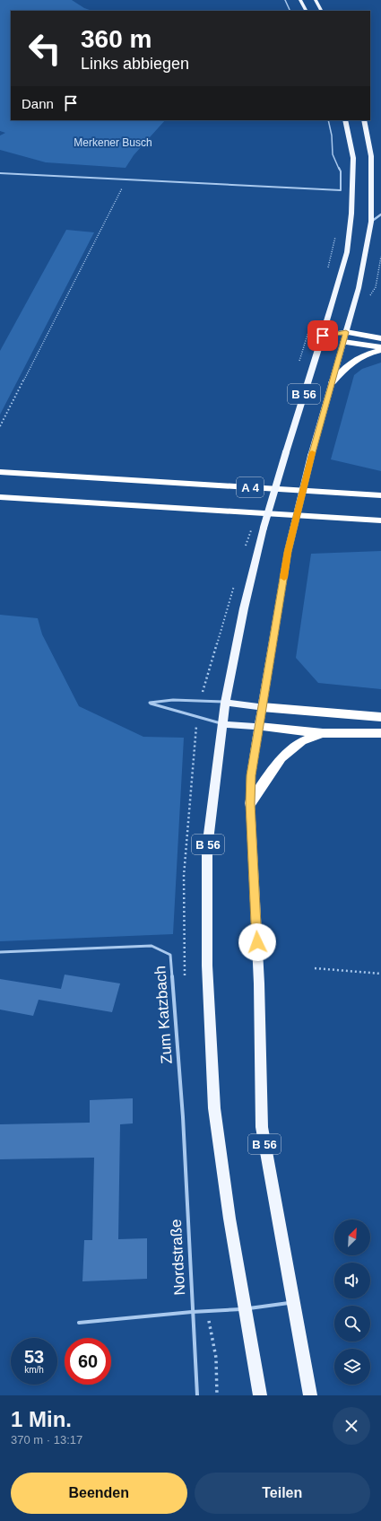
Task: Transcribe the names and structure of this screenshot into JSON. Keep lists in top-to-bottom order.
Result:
{
  "streets": {
    "highway": ["A 4"],
    "main road": ["B 56"],
    "lane": ["Zum Katzbach", "Nordstraße"]
  },
  "crossings": [
    ["Zum Katzbach", "Nordstraße"]
  ],
  "parks": ["Merkener Busch"],
  "north": "top right",
  "page": {
    "turn": ["360 m", "Links abbiegen"],
    "then": "Dann",
    "speed": "53 km/h",
    "limit": "60",
    "heading": ["1 Min.", "370 m · 13:17"],
    "buttons": ["Beenden", "Teilen"]
  }
}
